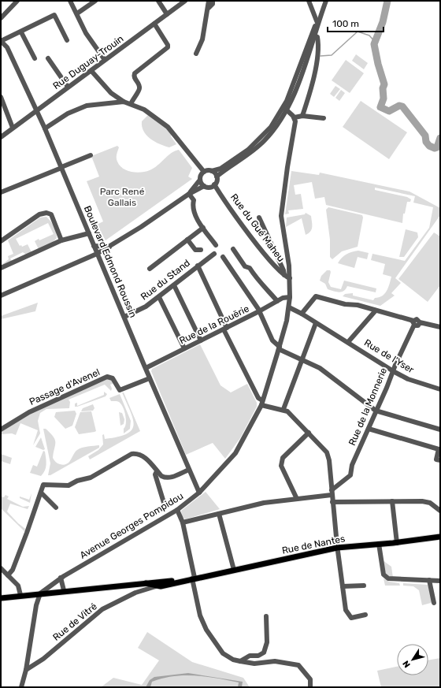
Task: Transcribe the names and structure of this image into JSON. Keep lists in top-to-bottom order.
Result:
{
  "streets": {
    "main road": ["Rue de Nantes"],
    "street": [
      "Rue Duguay-Trouin",
      "Rue du Gué Maheu",
      "Boulevard Edmond Roussin",
      "Rue du Stand",
      "Rue de la Rouërie",
      "Rue de l'Yser",
      "Passage d'Avenel",
      "Rue de la Monnerie",
      "Avenue Georges Pompidou",
      "Rue de Vitré"
    ]
  },
  "crossings": [
    ["Rue Duguay-Trouin", "Boulevard Edmond Roussin"],
    ["Rue du Gué Maheu", "Avenue Georges Pompidou"],
    ["Boulevard Edmond Roussin", "Rue du Stand"],
    ["Boulevard Edmond Roussin", "Rue de la Rouërie"],
    ["Boulevard Edmond Roussin", "Passage d'Avenel"],
    ["Boulevard Edmond Roussin", "Avenue Georges Pompidou"],
    ["Rue de la Rouërie", "Avenue Georges Pompidou"],
    ["Rue de l'Yser", "Rue de la Monnerie"],
    ["Rue de l'Yser", "Avenue Georges Pompidou"],
    ["Avenue Georges Pompidou", "Rue de Nantes"],
    ["Rue de Nantes", "Rue de Vitré"]
  ],
  "parks": ["Parc René Gallais"],
  "scale_bar": "100 m",
  "north": "bottom left"
}
